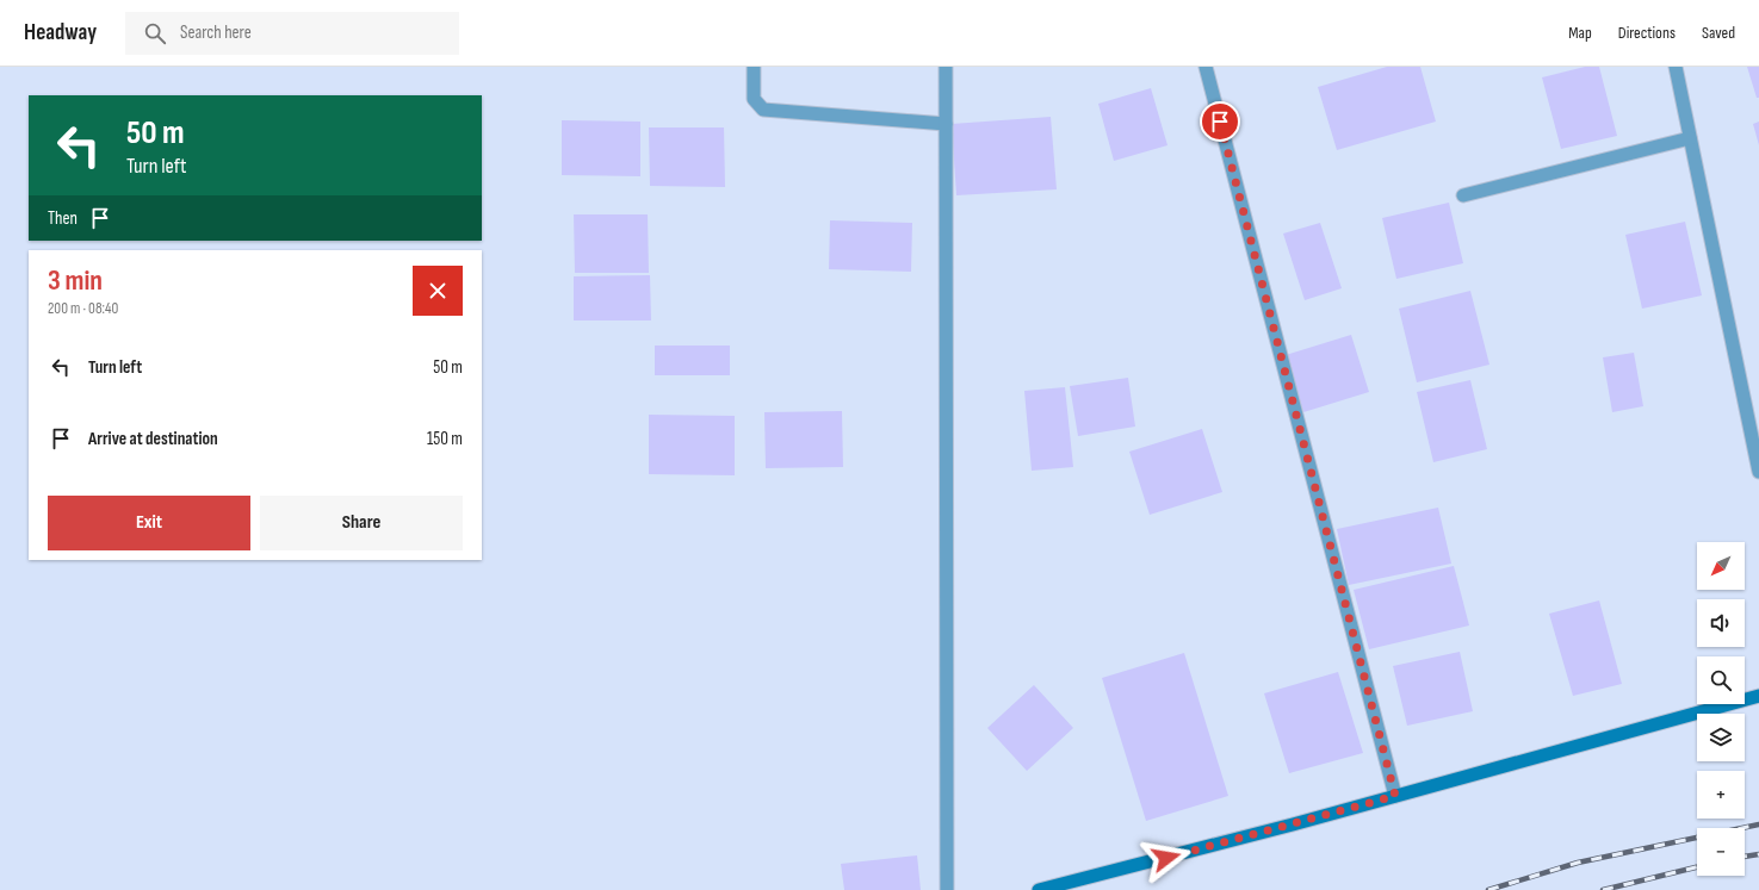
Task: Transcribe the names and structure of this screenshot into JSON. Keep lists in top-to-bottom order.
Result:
{
  "north": "bottom left",
  "page": {
    "header": "Headway",
    "search": "Search here",
    "nav": ["Map", "Directions", "Saved"],
    "turn": ["50 m", "Turn left"],
    "then": "Then",
    "heading": ["3 min", "200 m · 08:40"],
    "list": [
      {
        "name": "Turn left",
        "value": "50 m"
      },
      {
        "name": "Arrive at destination",
        "value": "150 m"
      }
    ],
    "buttons": ["Exit", "Share"],
    "map_buttons": ["+", "−"]
  }
}
